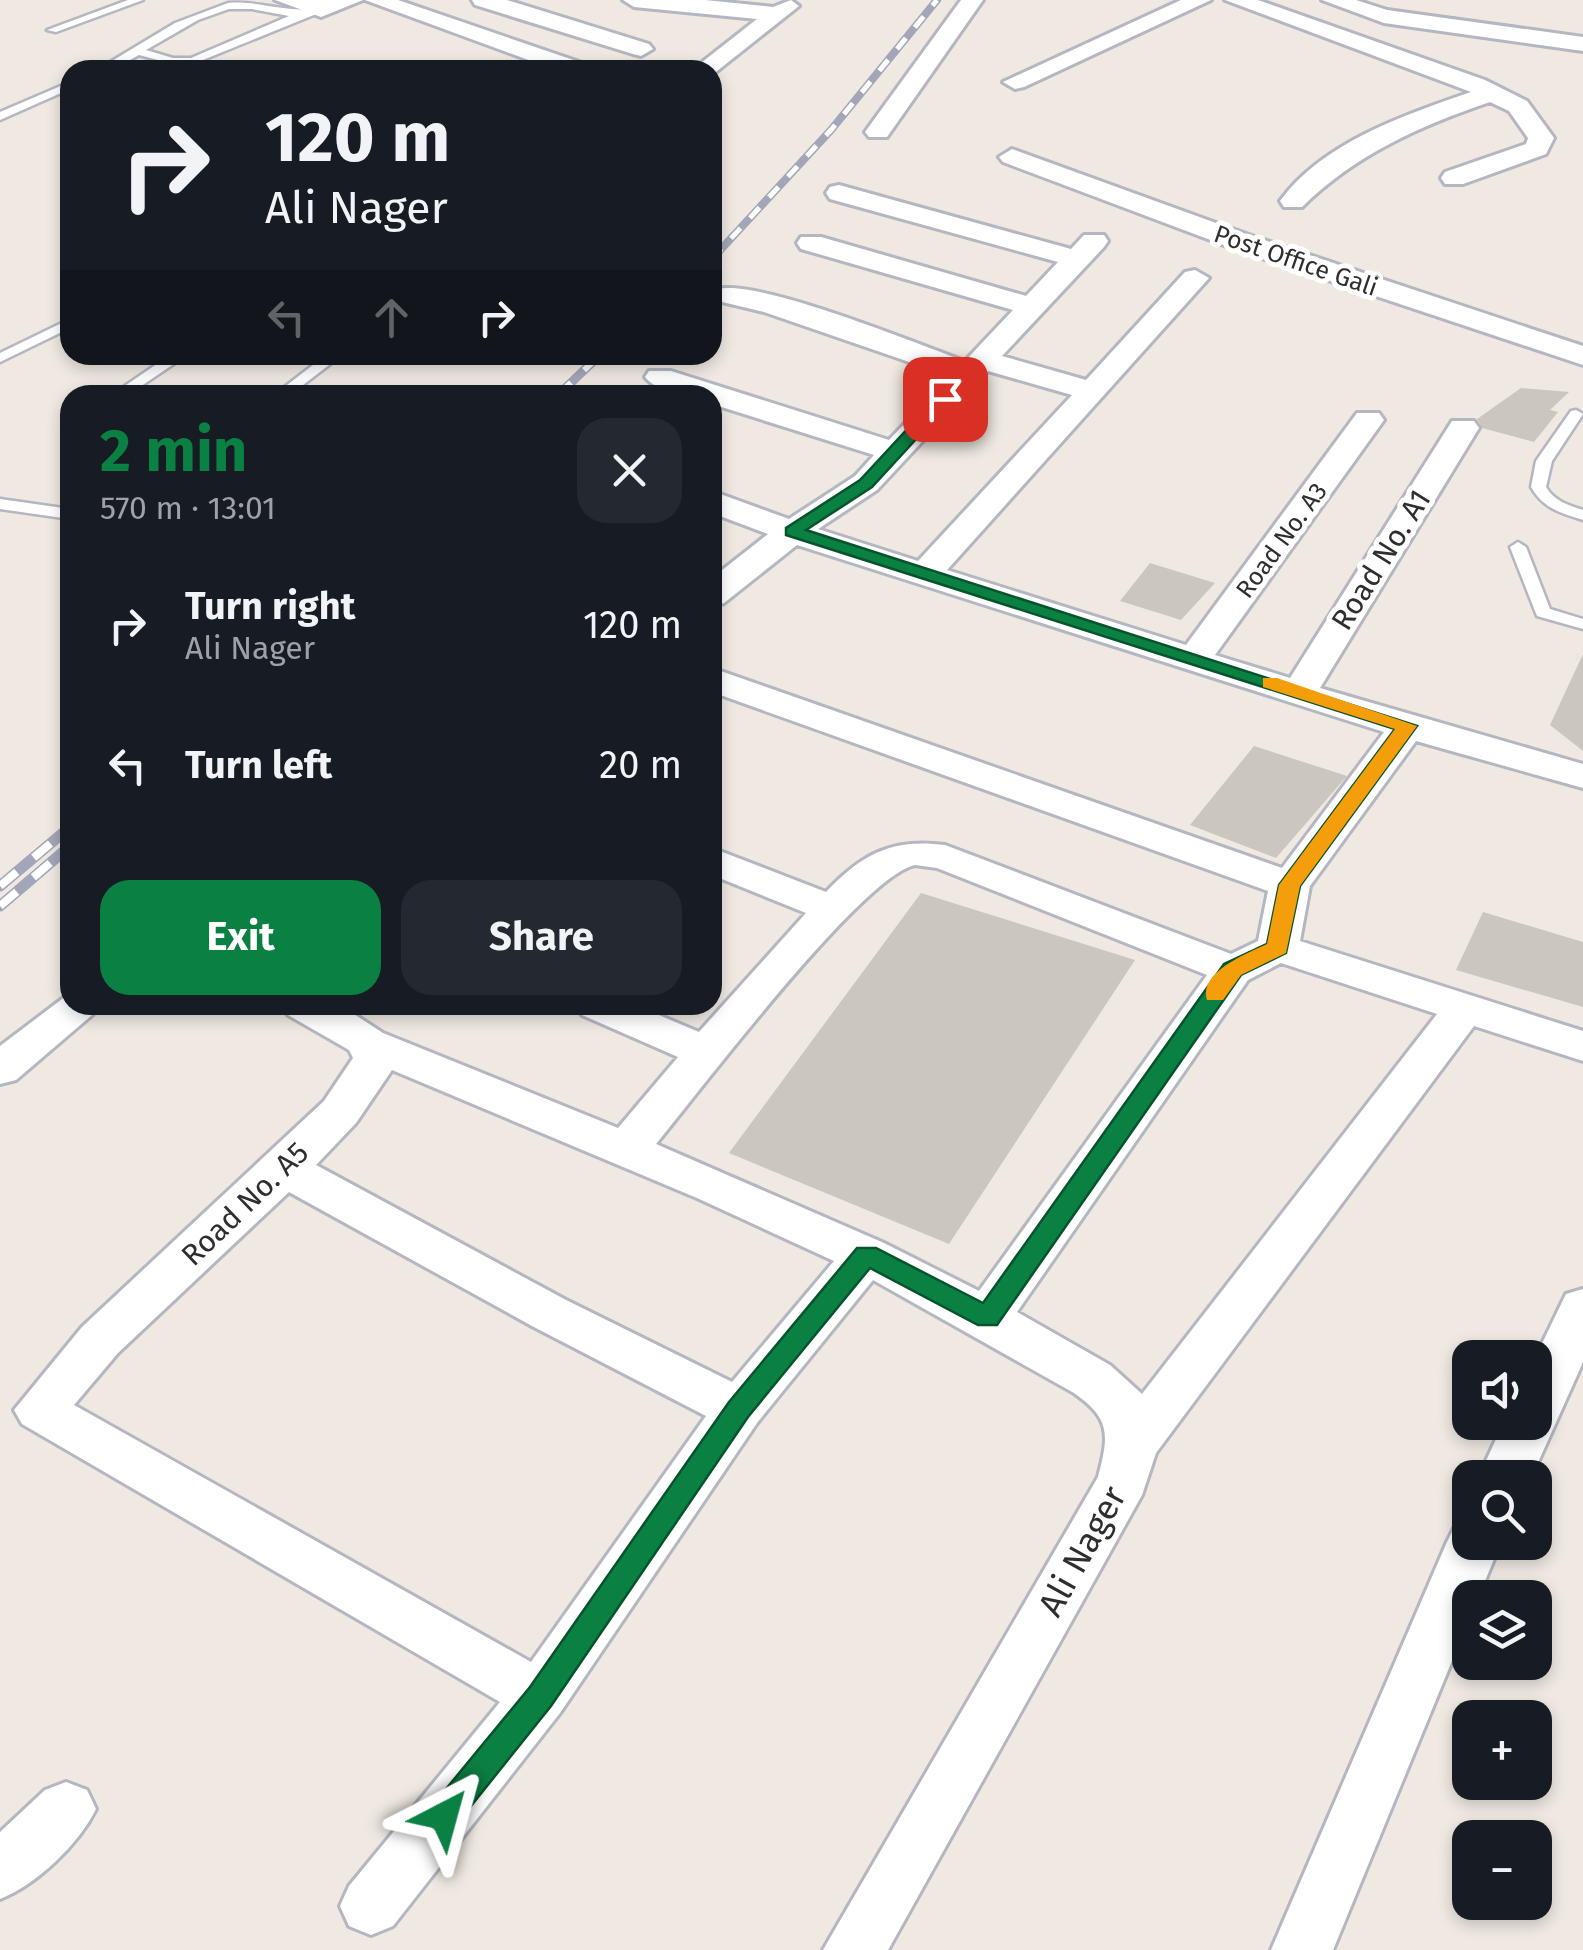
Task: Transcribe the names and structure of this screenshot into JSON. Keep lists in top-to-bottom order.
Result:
{
  "streets": {
    "street": [
      "Post Office Gali",
      "Road No. A3",
      "Road No. A1",
      "Road No. A5",
      "Ali Nager"
    ]
  },
  "crossings": [
    ["Road No. A5", "Ali Nager"]
  ],
  "page": {
    "turn": ["120 m", "Ali Nager"],
    "heading": ["2 min", "570 m · 13:01"],
    "list": [
      {
        "name": "Turn right",
        "note": "Ali Nager",
        "value": "120 m"
      },
      {
        "name": "Turn left",
        "value": "20 m"
      }
    ],
    "buttons": ["Exit", "Share"],
    "map_buttons": ["+", "−"]
  }
}
